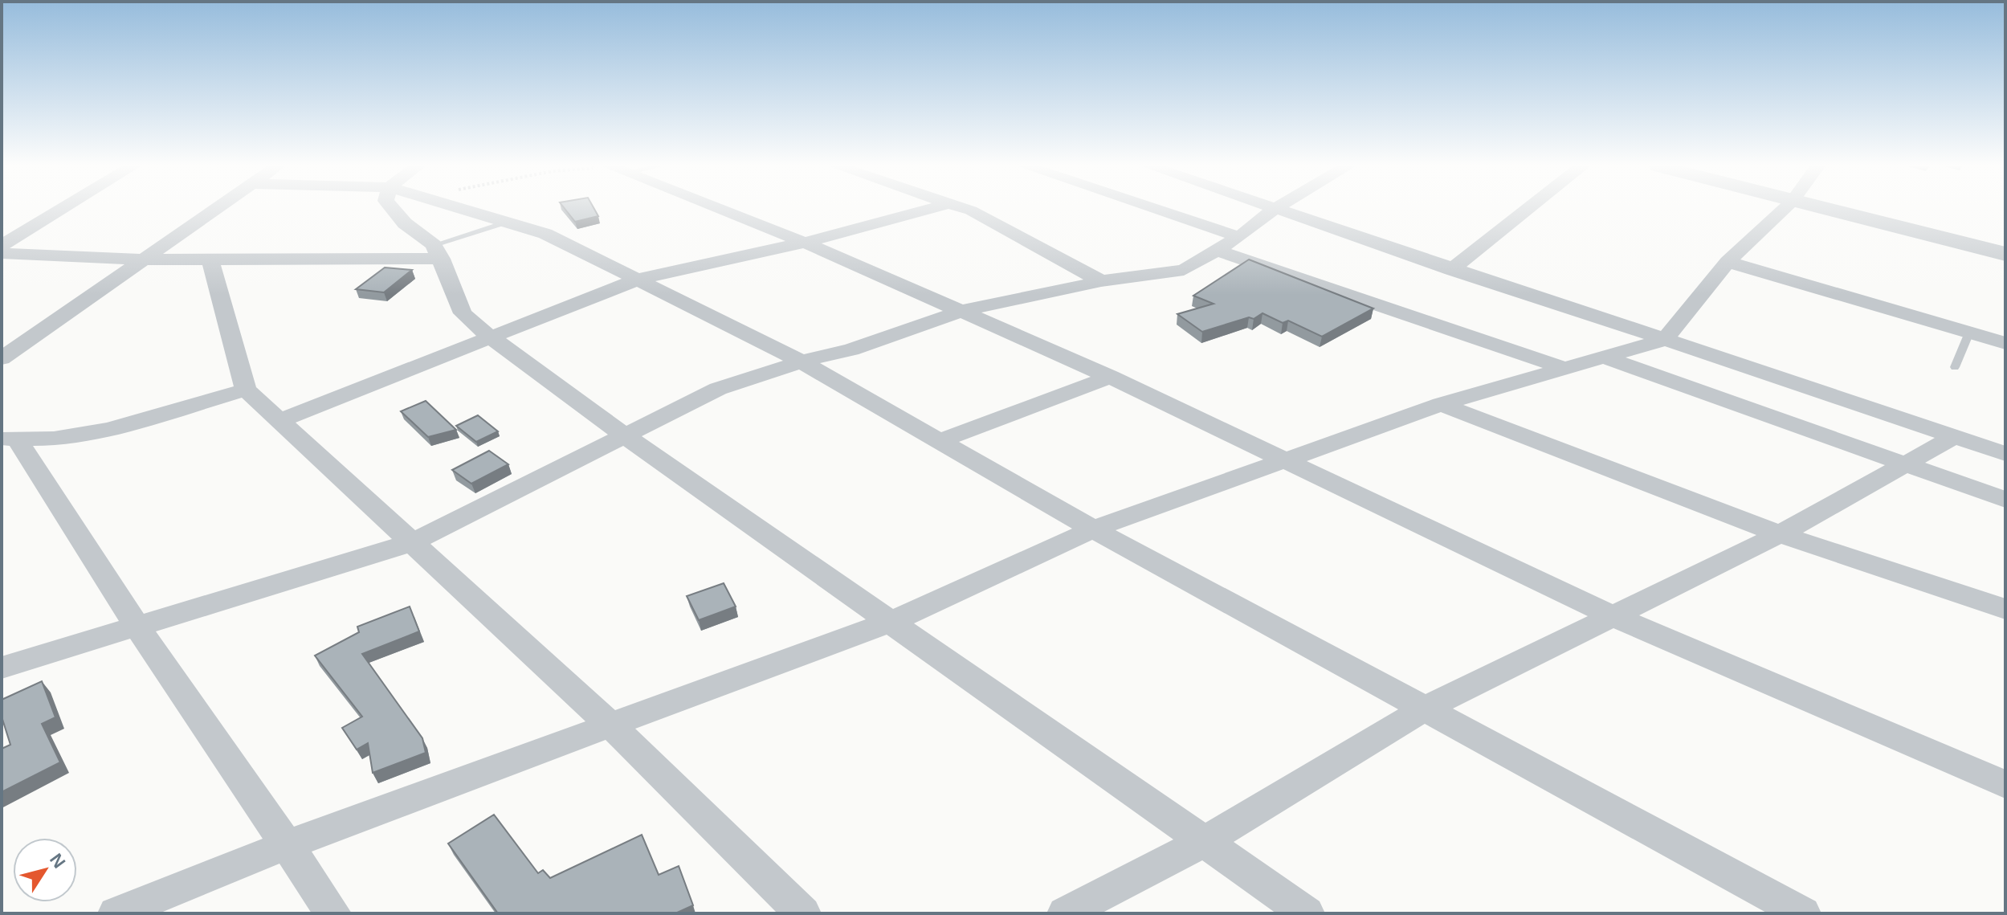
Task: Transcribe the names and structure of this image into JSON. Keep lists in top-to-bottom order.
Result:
{
  "north": "top right"
}
